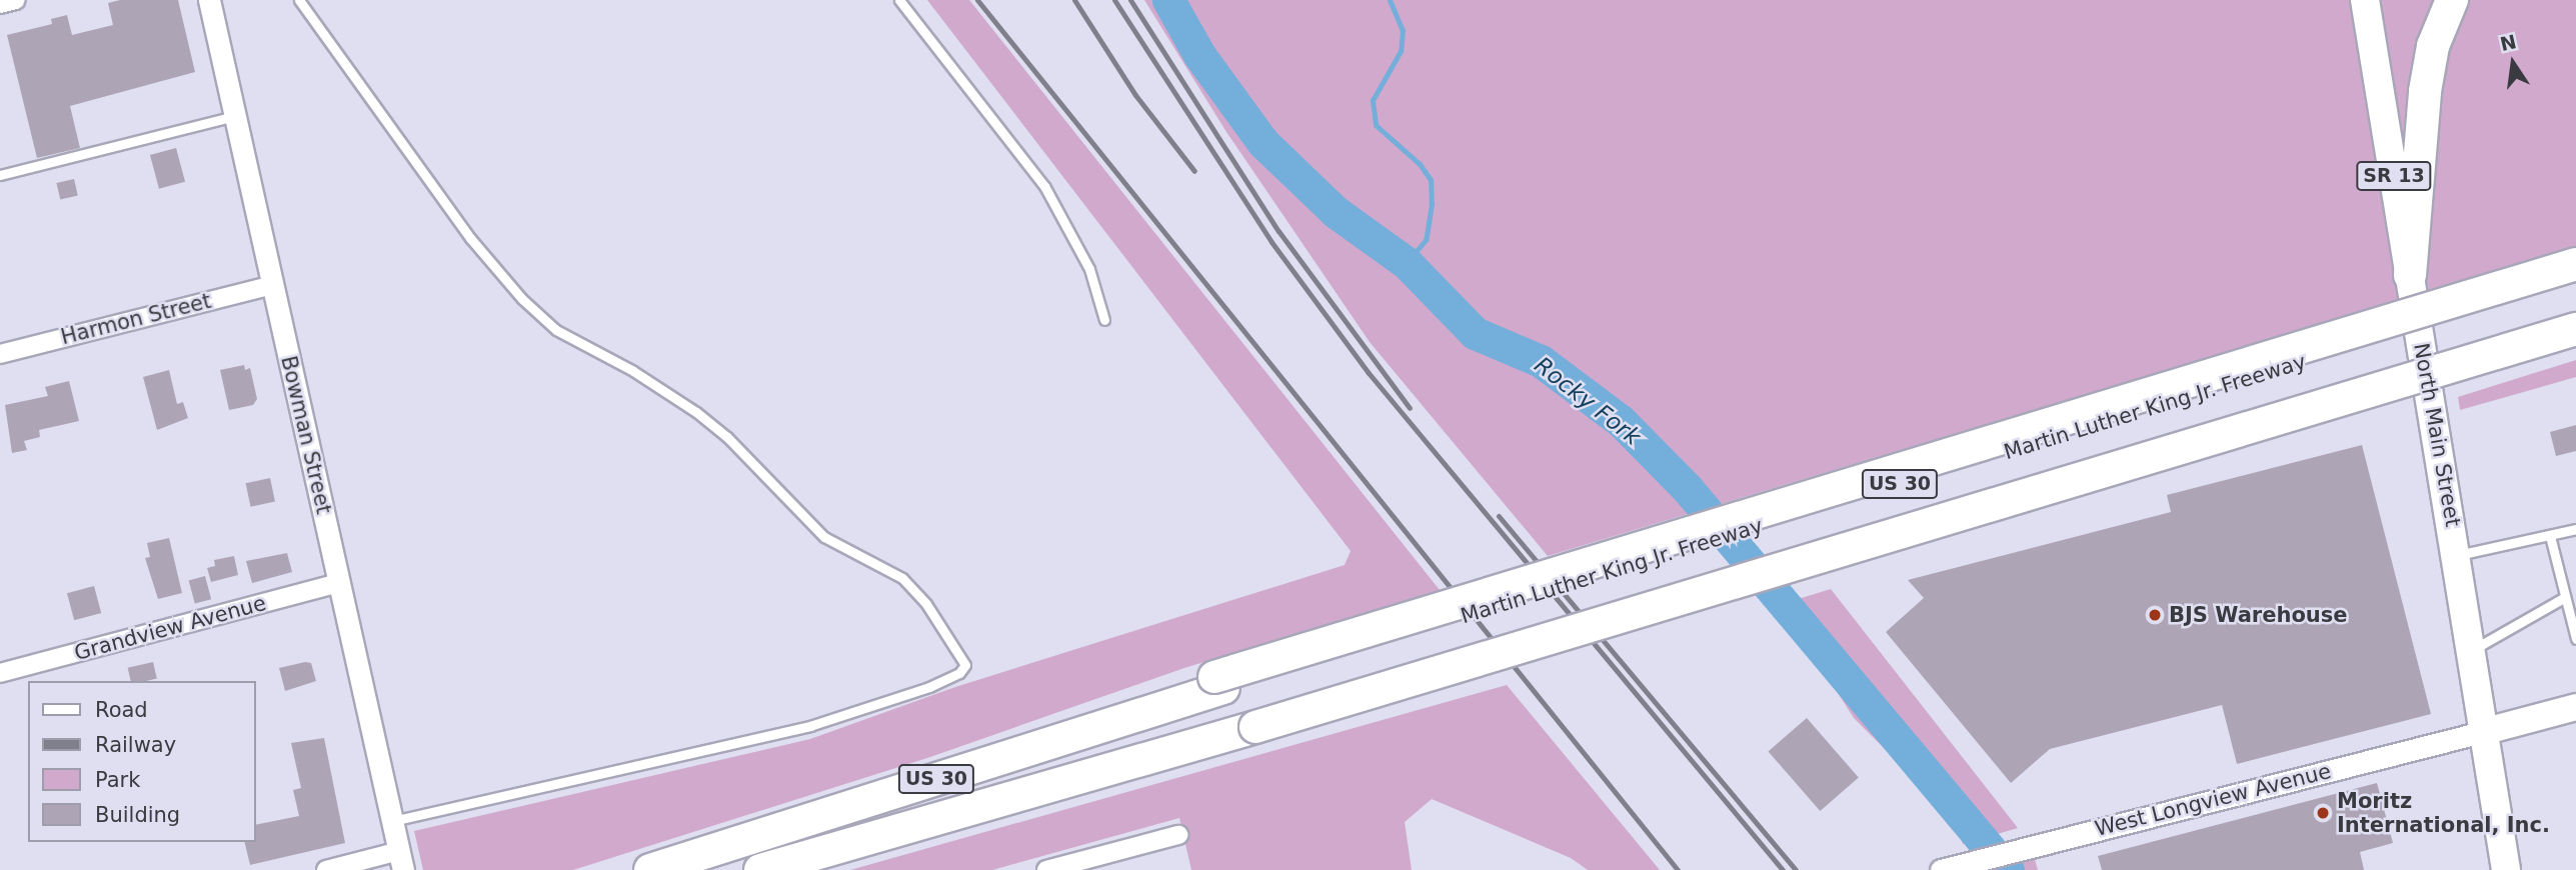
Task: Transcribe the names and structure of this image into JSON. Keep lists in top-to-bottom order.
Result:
{
  "streets": {
    "highway": [
      "SR 13",
      "Martin Luther King Jr. Freeway",
      "North Main Street",
      "US 30"
    ],
    "street": [
      "Harmon Street",
      "Bowman Street",
      "Grandview Avenue",
      "West Longview Avenue"
    ]
  },
  "crossings": [
    ["Harmon Street", "Bowman Street"],
    ["Bowman Street", "Grandview Avenue"],
    ["North Main Street", "West Longview Avenue"]
  ],
  "water": ["Rocky Fork"],
  "places": ["BJS Warehouse", "Moritz International, Inc."],
  "legend": [
    "Road",
    "Railway",
    "Park",
    "Building"
  ],
  "north": "top"
}
